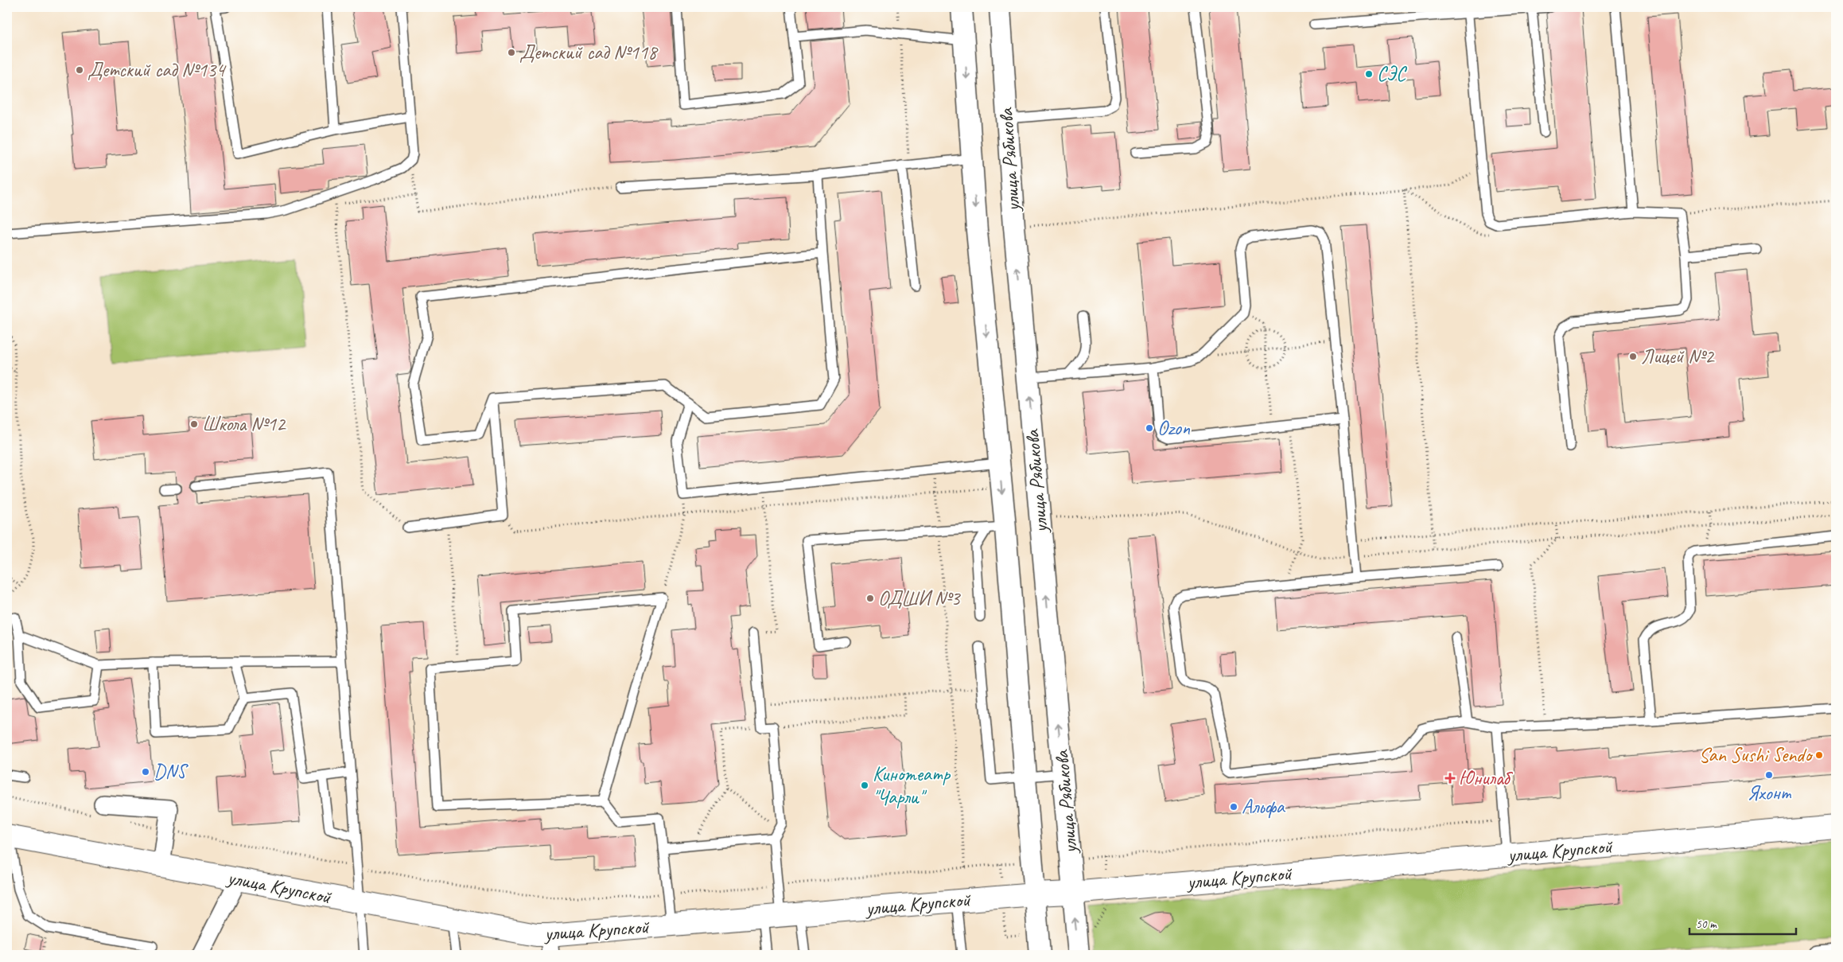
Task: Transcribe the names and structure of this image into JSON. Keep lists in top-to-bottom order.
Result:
{
  "streets": {
    "main road": ["улица Крупской"],
    "street": ["улица Рябикова"]
  },
  "crossings": [
    ["улица Рябикова", "улица Крупской"]
  ],
  "places": {
    "other": [
      "Детский сад №118",
      "Детский сад №134",
      "СЭС",
      "Лицей №2",
      "Школа №12",
      "Ozon",
      "ОДШИ №3",
      "San Sushi Sendo",
      "DNS",
      "Яхонт",
      "Кинотеатр \"Чарли\"",
      "Альфа"
    ],
    "health": ["Юнилаб"]
  },
  "scale_bar": "50 m"
}
